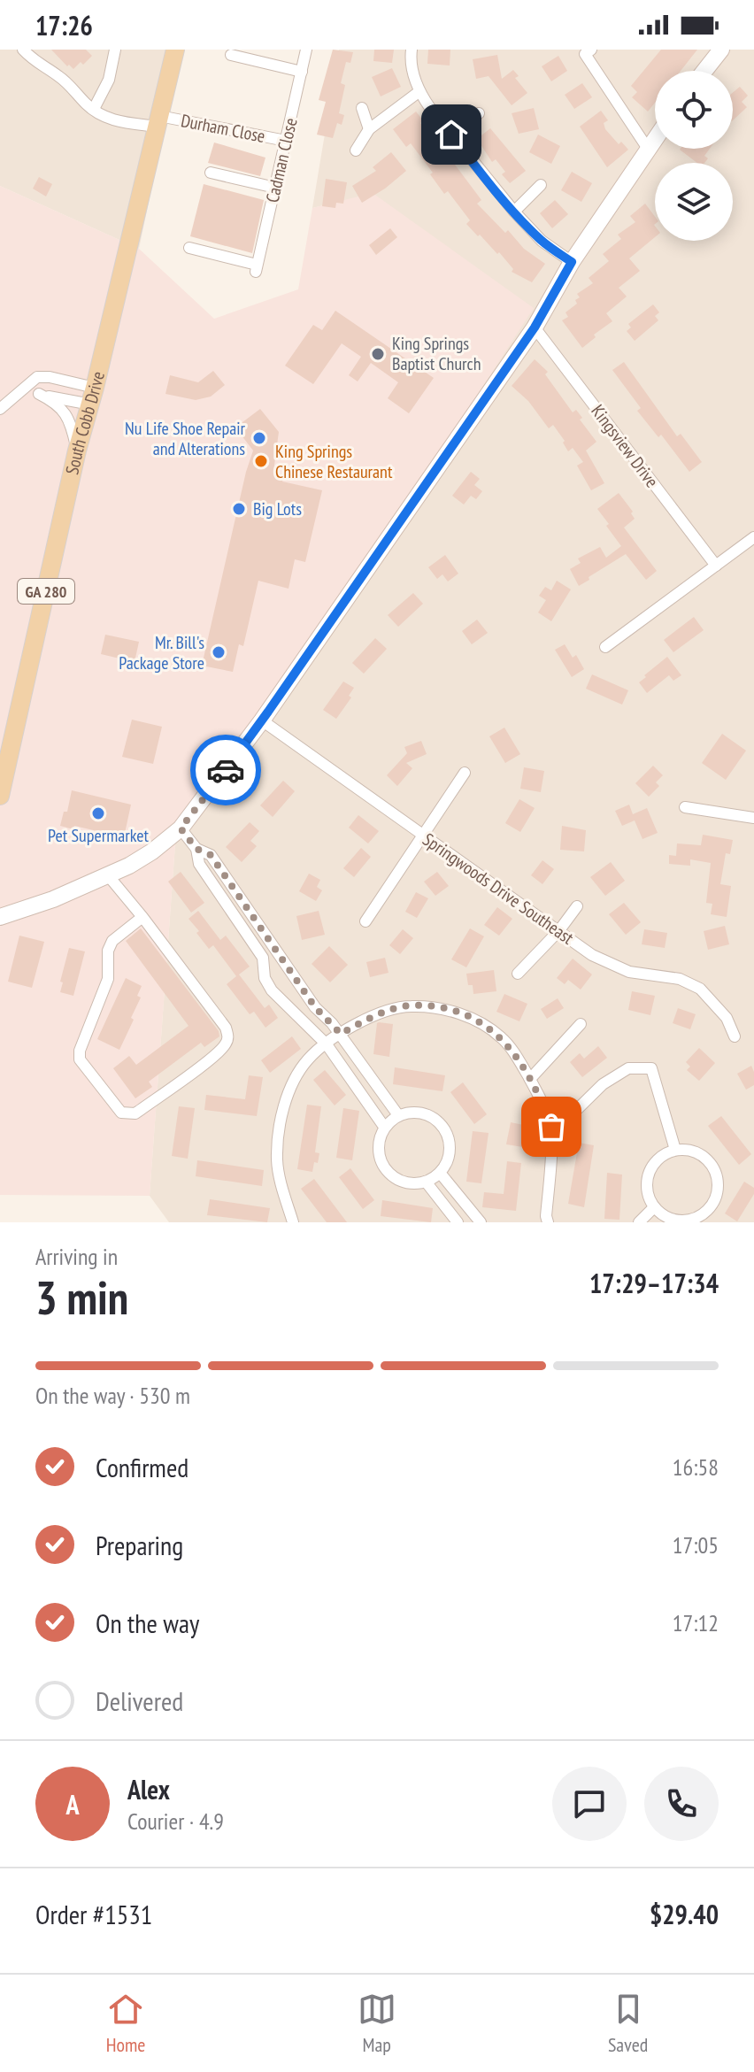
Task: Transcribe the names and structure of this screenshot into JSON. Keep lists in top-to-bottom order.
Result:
{
  "streets": {
    "main road": ["South Cobb Drive", "GA 280"],
    "street": [
      "Durham Close",
      "Cadman Close",
      "Kingsview Drive",
      "Springwoods Drive Southeast"
    ]
  },
  "crossings": [
    ["Durham Close", "Cadman Close"],
    ["Durham Close", "South Cobb Drive"]
  ],
  "places": [
    "King Springs Baptist Church",
    "Nu Life Shoe Repair and Alterations",
    "King Springs Chinese Restaurant",
    "Big Lots",
    "Mr. Bill's Package Store",
    "Pet Supermarket"
  ],
  "page": {
    "status": "17:26",
    "heading": ["3 min", "Arriving in", "17:29–17:34"],
    "panel": [
      "Alex",
      "Courier · 4.9",
      "Order #1531",
      "$29.40"
    ],
    "bar": "On the way · 530 m",
    "list": [
      ["Confirmed", "16:58"],
      ["Preparing", "17:05"],
      ["On the way", "17:12"],
      "Delivered"
    ],
    "round": "A",
    "tabs": ["Home", "Map", "Saved"]
  }
}
